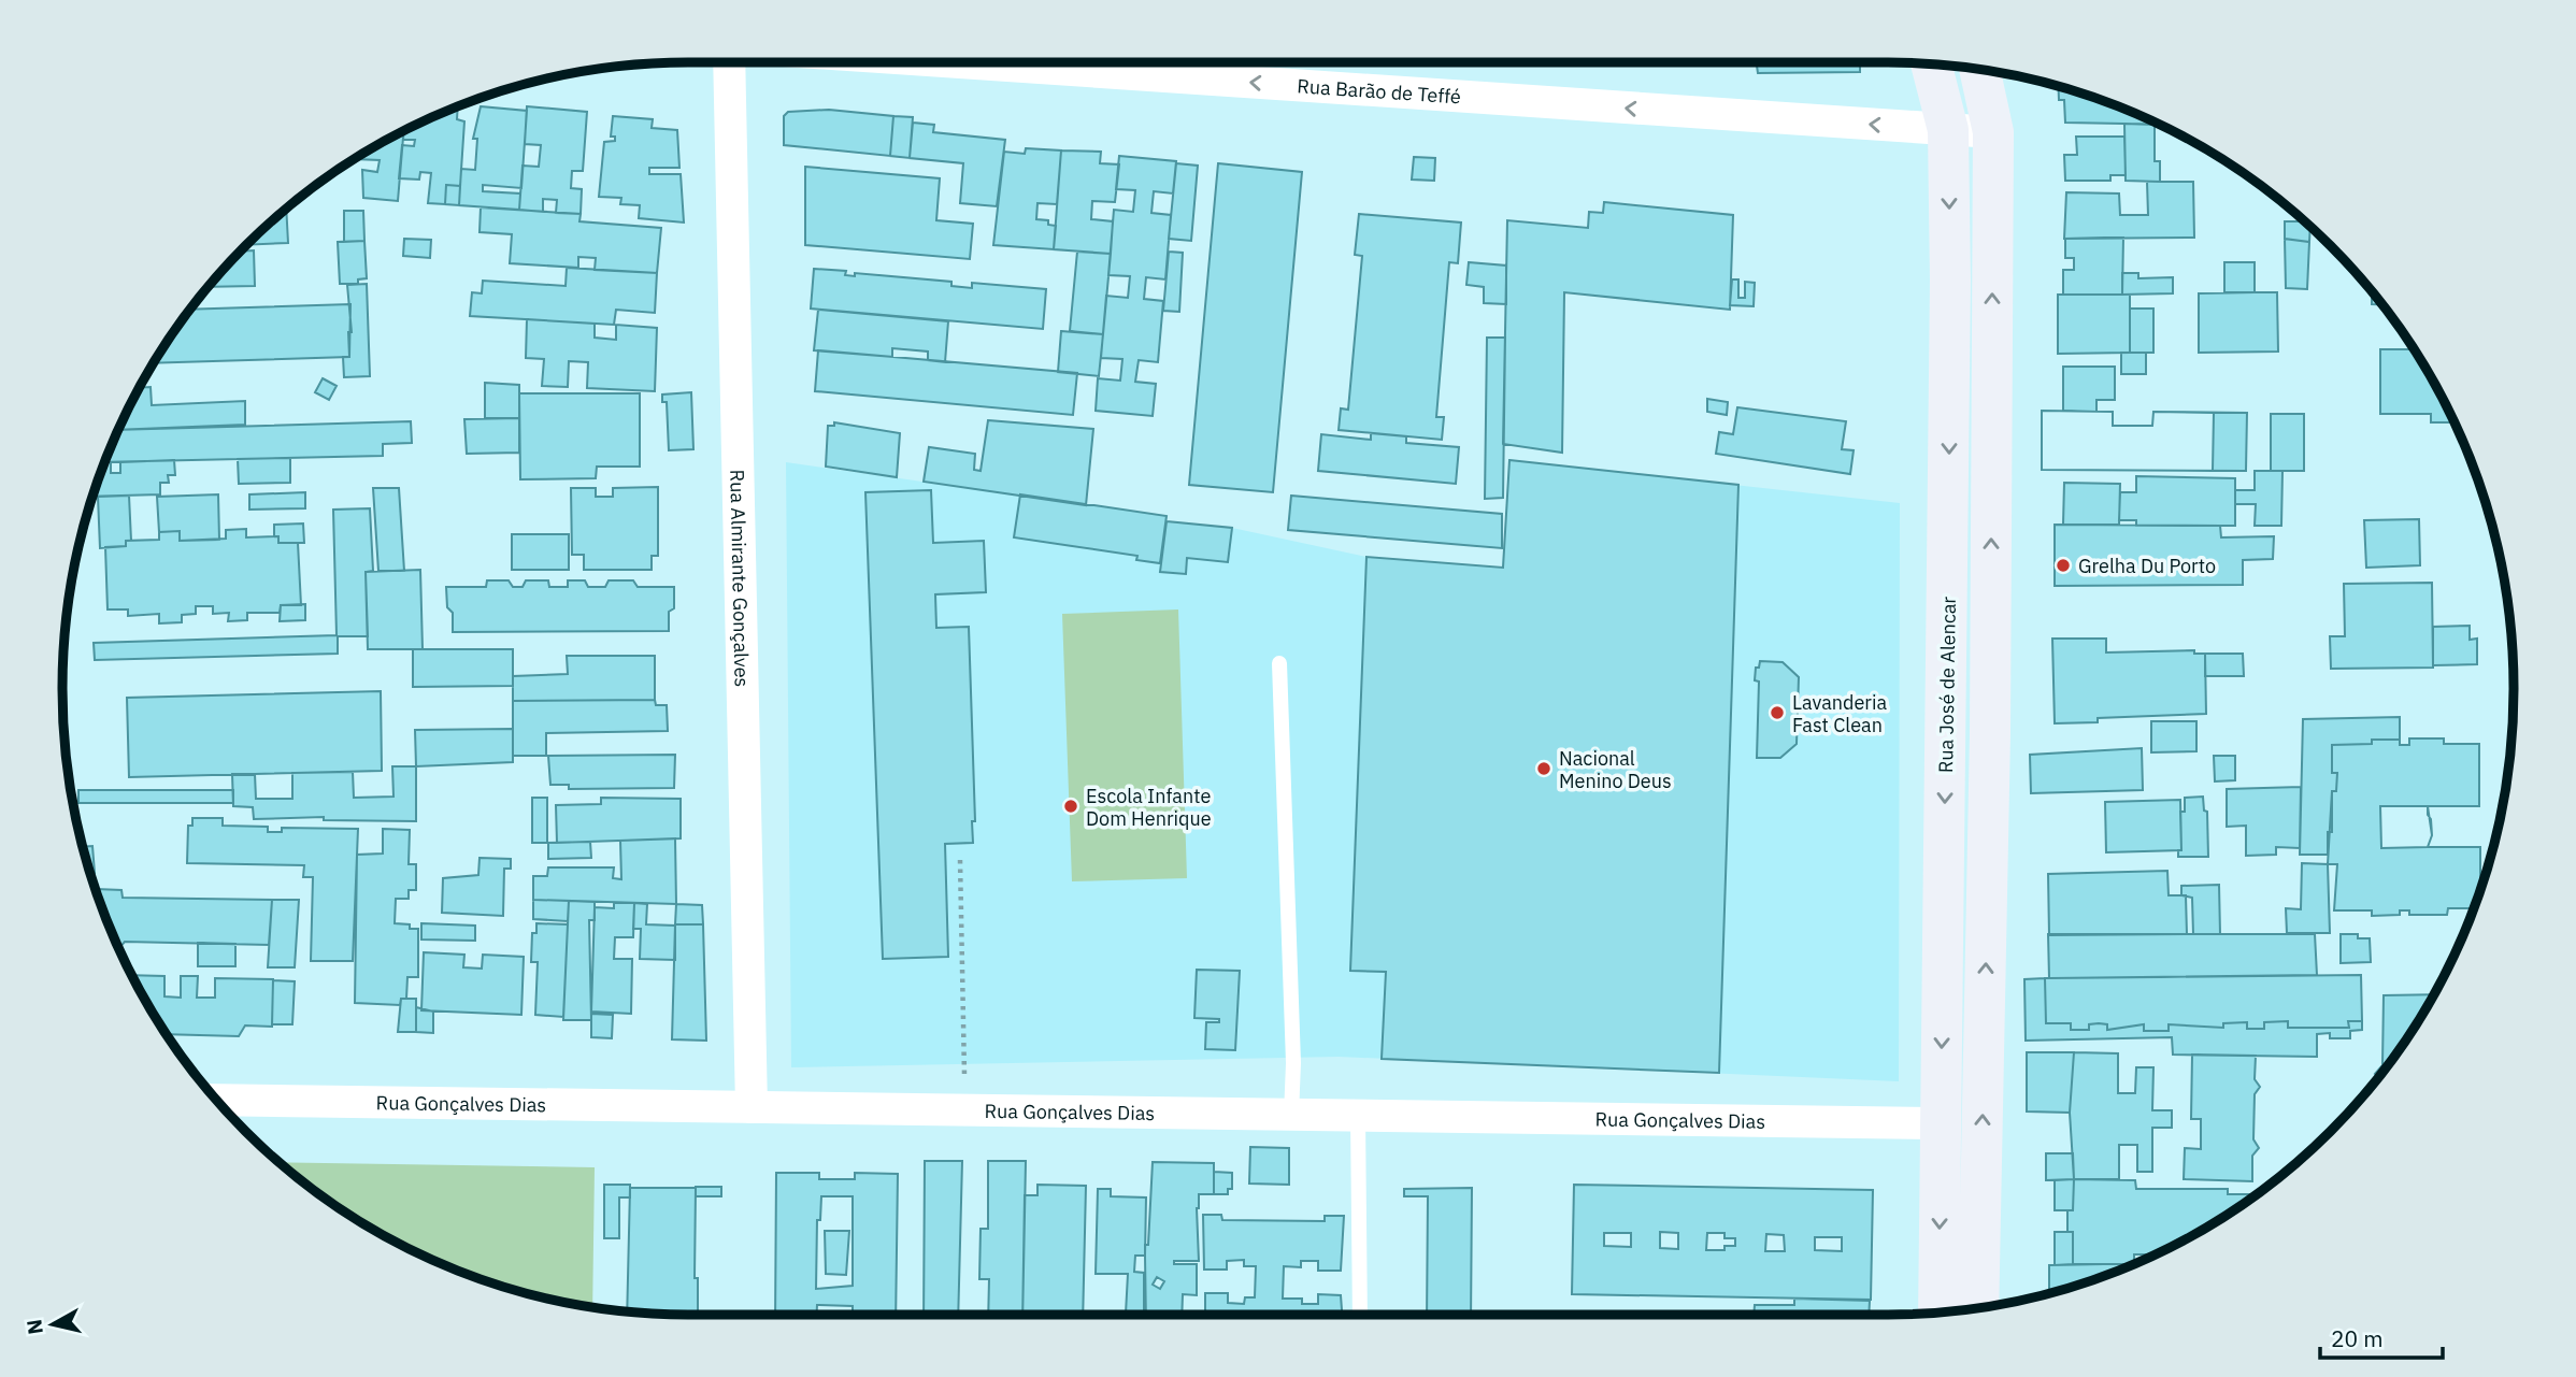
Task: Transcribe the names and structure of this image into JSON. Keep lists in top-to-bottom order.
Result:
{
  "streets": {
    "main road": ["Rua José de Alencar"],
    "street": ["Rua Barão de Teffé", "Rua Almirante Gonçalves", "Rua Gonçalves Dias"]
  },
  "crossings": [
    ["Rua Barão de Teffé", "Rua José de Alencar"],
    ["Rua Almirante Gonçalves", "Rua Gonçalves Dias"],
    ["Rua José de Alencar", "Rua Gonçalves Dias"]
  ],
  "one_way": ["Rua Barão de Teffé"],
  "places": [
    "Grelha Du Porto",
    "Lavanderia Fast Clean",
    "Nacional Menino Deus",
    "Escola Infante Dom Henrique"
  ],
  "scale_bar": "20 m",
  "north": "left"
}
